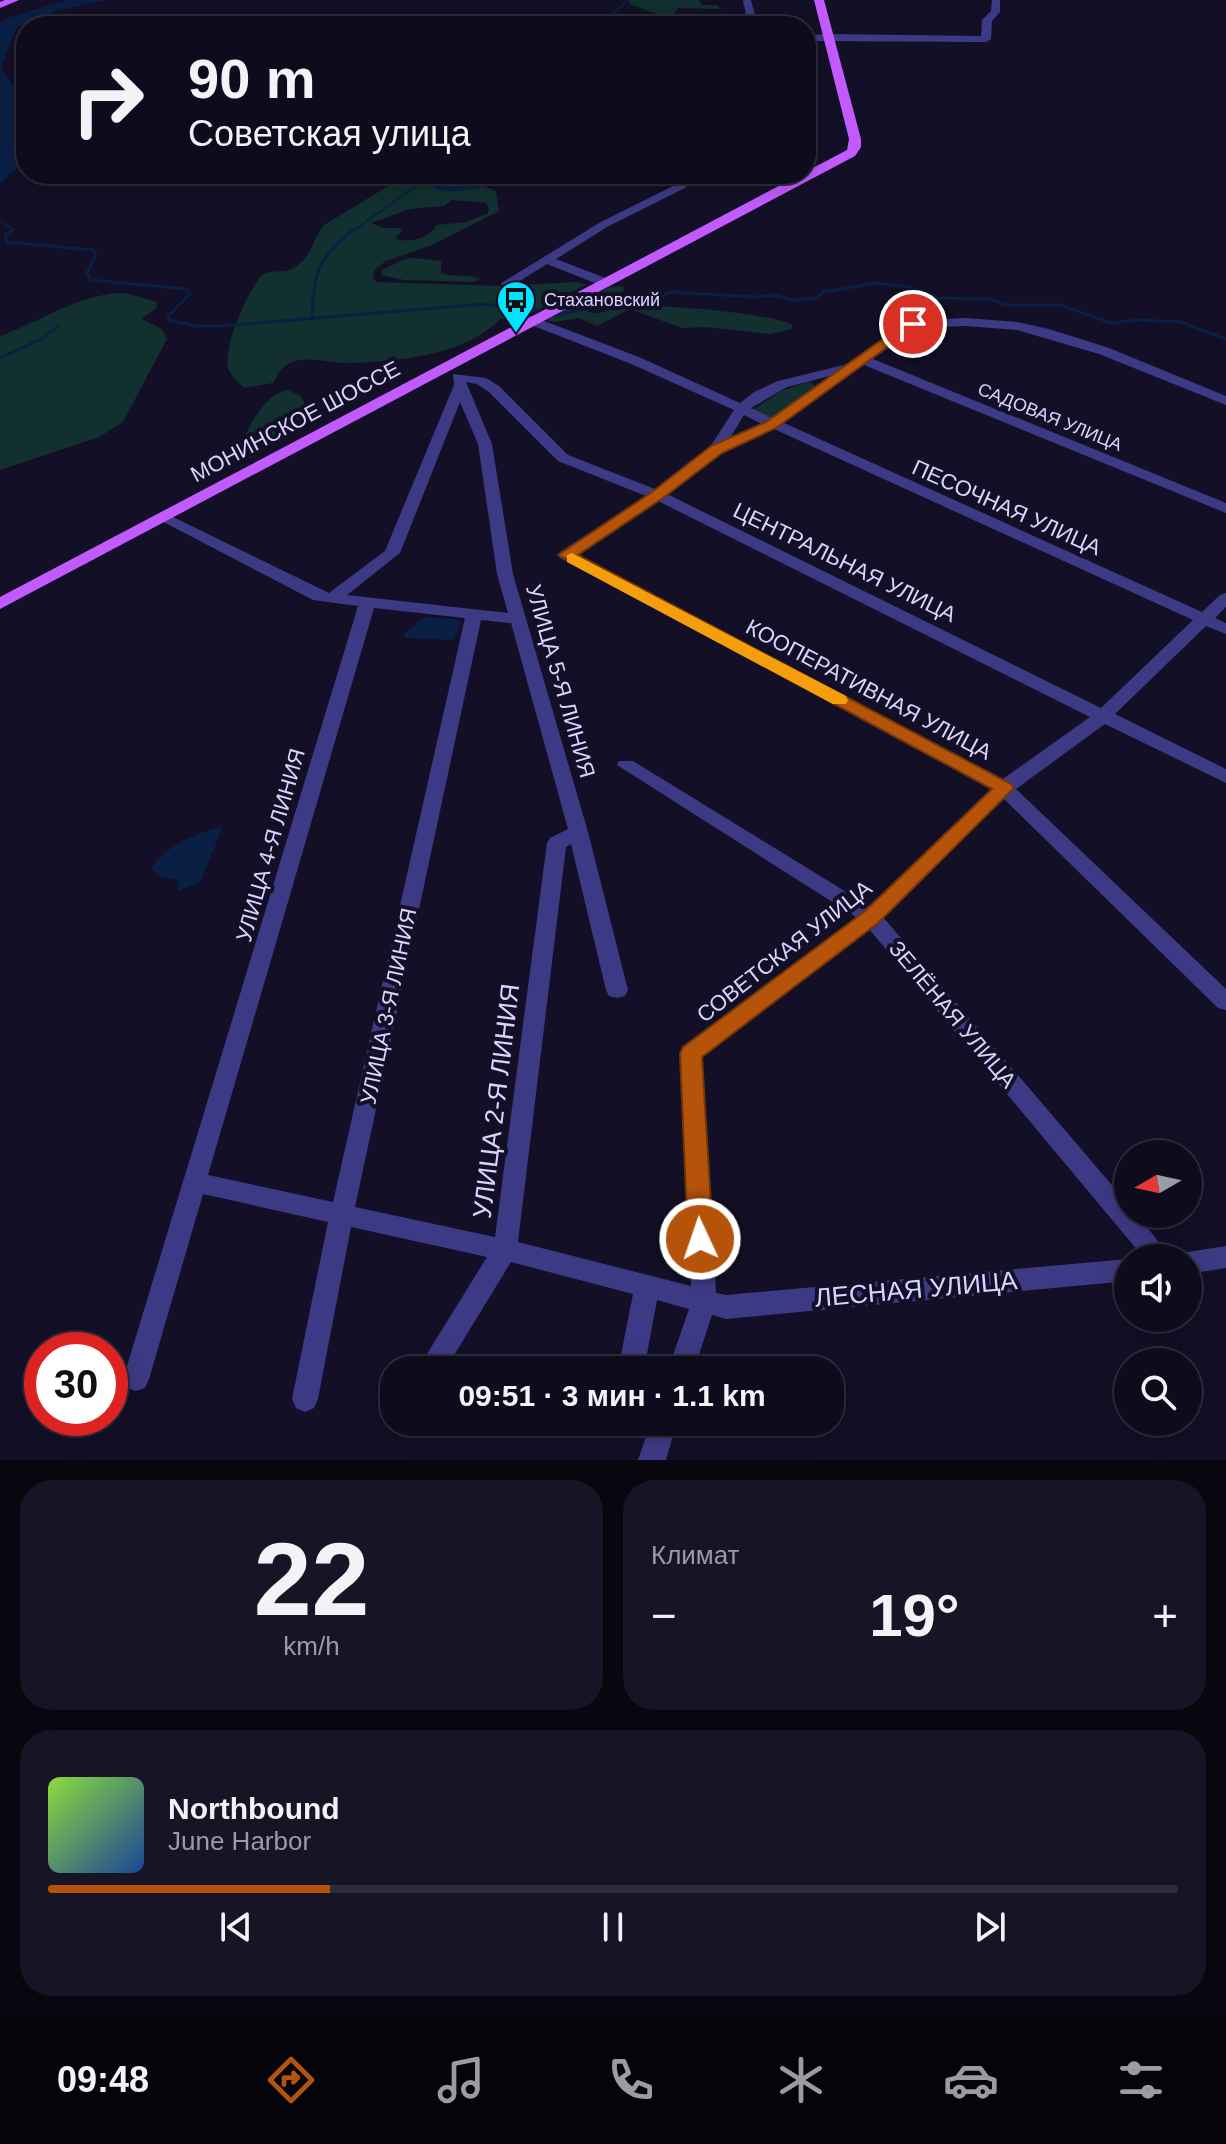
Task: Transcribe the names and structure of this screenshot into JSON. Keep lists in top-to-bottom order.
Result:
{
  "streets": {
    "main road": ["МОНИНСКОЕ ШОССЕ"],
    "street": [
      "САДОВАЯ УЛИЦА",
      "ПЕСОЧНАЯ УЛИЦА",
      "ЦЕНТРАЛЬНАЯ УЛИЦА",
      "УЛИЦА 5-Я ЛИНИЯ",
      "КООПЕРАТИВНАЯ УЛИЦА",
      "УЛИЦА 4-Я ЛИНИЯ",
      "СОВЕТСКАЯ УЛИЦА",
      "УЛИЦА 3-Я ЛИНИЯ",
      "ЗЕЛЁНАЯ УЛИЦА",
      "УЛИЦА 2-Я ЛИНИЯ",
      "ЛЕСНАЯ УЛИЦА"
    ]
  },
  "crossings": [
    ["МОНИНСКОЕ ШОССЕ", "ЦЕНТРАЛЬНАЯ УЛИЦА"],
    ["ПЕСОЧНАЯ УЛИЦА", "СОВЕТСКАЯ УЛИЦА"],
    ["ЦЕНТРАЛЬНАЯ УЛИЦА", "УЛИЦА 5-Я ЛИНИЯ"],
    ["ЦЕНТРАЛЬНАЯ УЛИЦА", "КООПЕРАТИВНАЯ УЛИЦА"],
    ["ЦЕНТРАЛЬНАЯ УЛИЦА", "СОВЕТСКАЯ УЛИЦА"],
    ["УЛИЦА 5-Я ЛИНИЯ", "УЛИЦА 2-Я ЛИНИЯ"],
    ["КООПЕРАТИВНАЯ УЛИЦА", "СОВЕТСКАЯ УЛИЦА"],
    ["УЛИЦА 4-Я ЛИНИЯ", "ЛЕСНАЯ УЛИЦА"],
    ["СОВЕТСКАЯ УЛИЦА", "ЗЕЛЁНАЯ УЛИЦА"],
    ["СОВЕТСКАЯ УЛИЦА", "ЛЕСНАЯ УЛИЦА"],
    ["УЛИЦА 3-Я ЛИНИЯ", "ЛЕСНАЯ УЛИЦА"],
    ["УЛИЦА 2-Я ЛИНИЯ", "ЛЕСНАЯ УЛИЦА"]
  ],
  "places": {
    "bus stop": ["Стахановский"]
  },
  "north": "left",
  "page": {
    "turn": ["90 m", "Советская улица"],
    "limit": "30",
    "trip": "09:51 · 3 мин · 1.1 km",
    "tile": [
      ["22", "km/h"],
      "Климат"
    ],
    "heat": ["−", "19°", "+"],
    "song": ["Northbound", "June Harbor"],
    "tabs": "09:48"
  }
}
